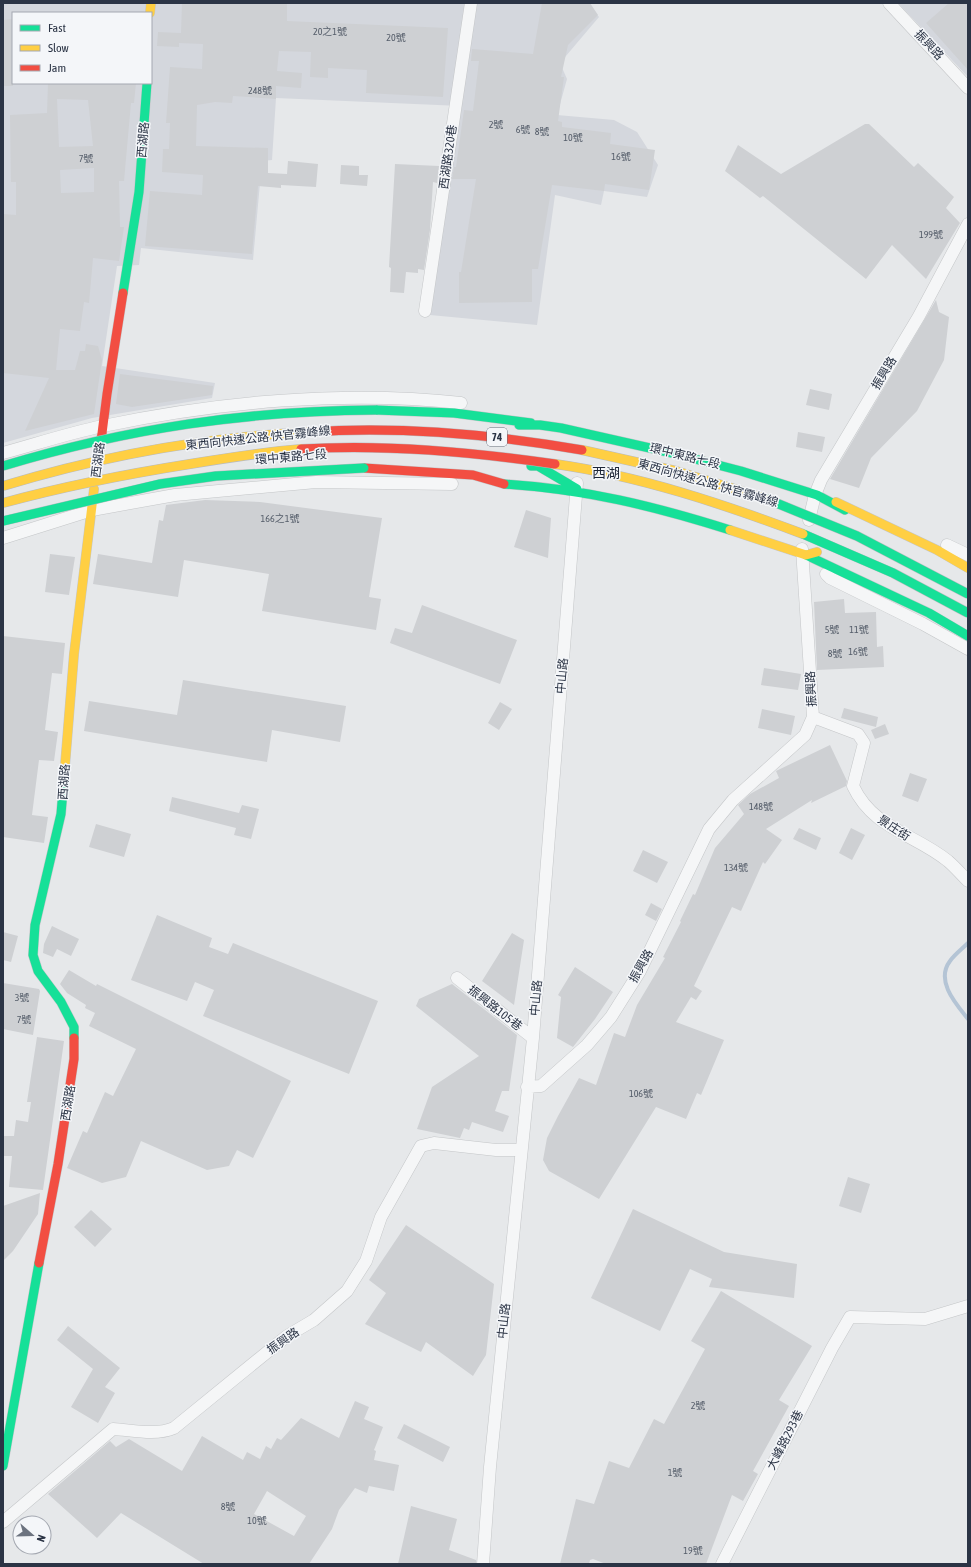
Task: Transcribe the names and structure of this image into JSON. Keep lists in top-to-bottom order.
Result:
{
  "streets": {
    "main road": [
      "西湖路",
      "74",
      "東西向快速公路 快官霧峰線",
      "環中東路七段"
    ],
    "street": [
      "振興路",
      "西湖路320巷",
      "中山路",
      "景庄街",
      "振興路105巷",
      "大峰路293巷"
    ]
  },
  "crossings": [
    ["振興路", "環中東路七段"],
    ["振興路", "中山路"],
    ["振興路", "景庄街"],
    ["西湖路", "環中東路七段"],
    ["環中東路七段", "中山路"],
    ["中山路", "振興路105巷"]
  ],
  "districts": ["西湖"],
  "house_numbers": [
    "20之1號",
    "20號",
    "248號",
    "2號",
    "6號",
    "8號",
    "10號",
    "16號",
    "7號",
    "199號",
    "166之1號",
    "5號",
    "11號",
    "16號",
    "8號",
    "148號",
    "134號",
    "3號",
    "7號",
    "106號",
    "2號",
    "1號",
    "8號",
    "10號",
    "19號"
  ],
  "legend": ["Fast", "Slow", "Jam"],
  "north": "right"
}
